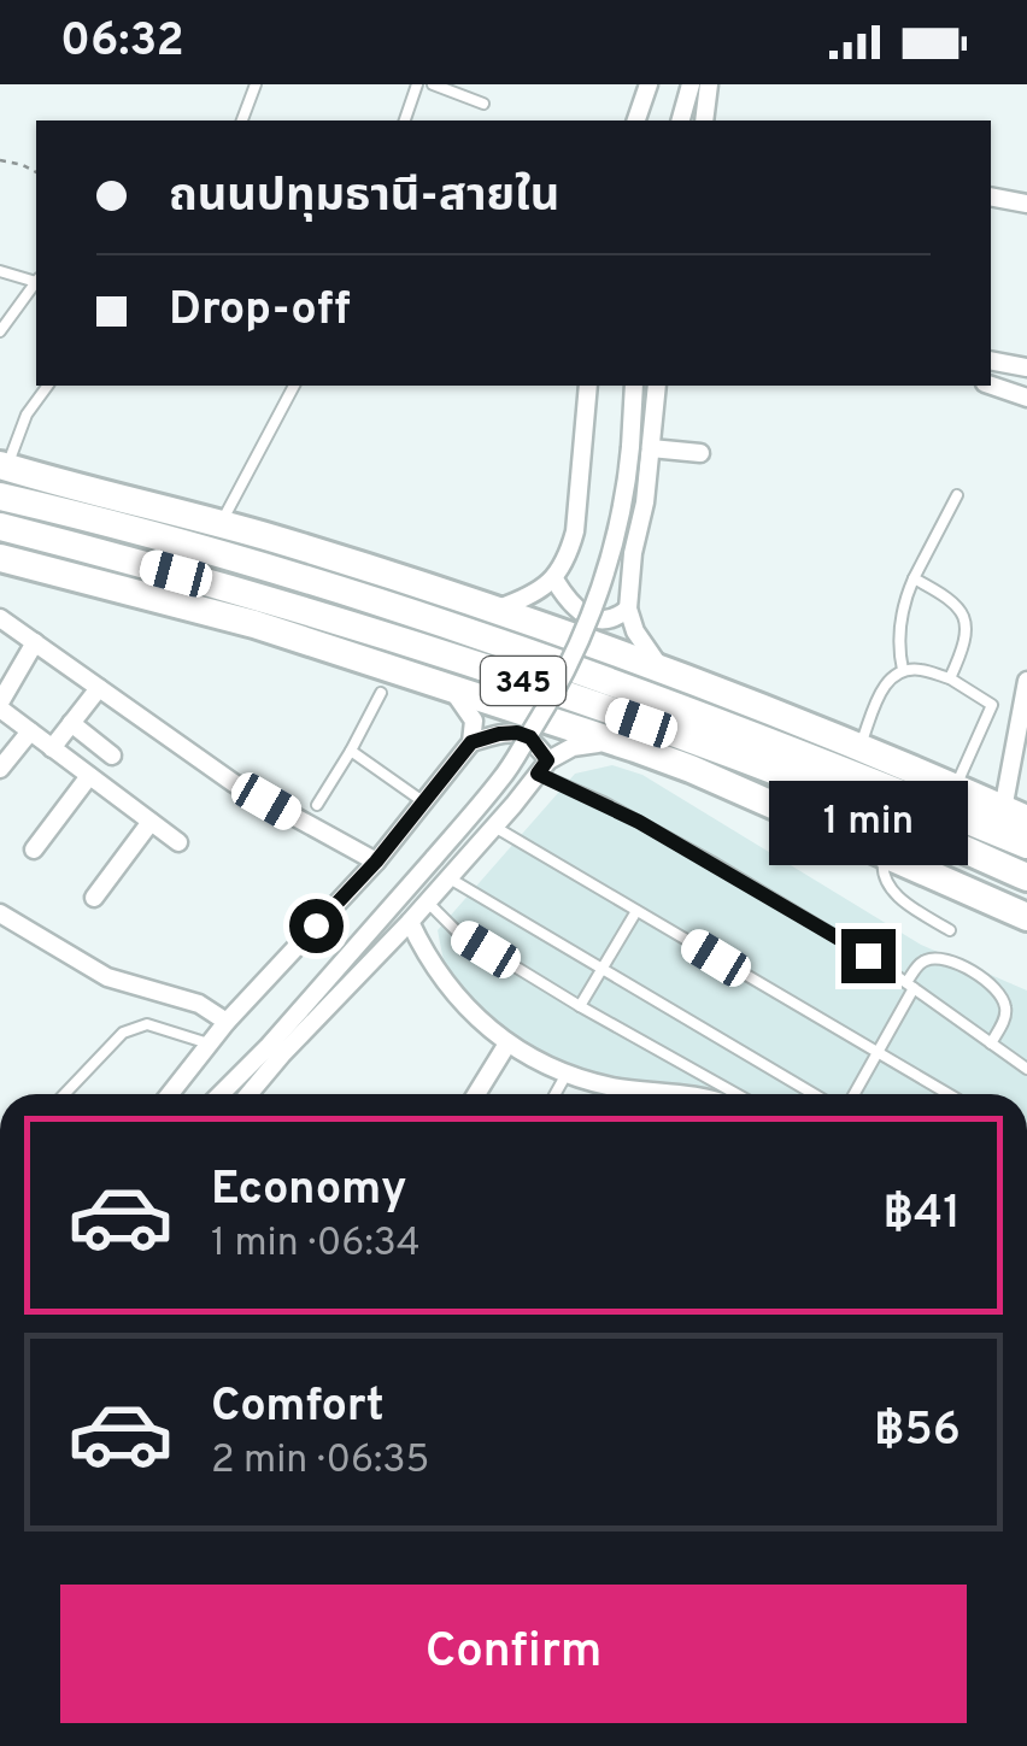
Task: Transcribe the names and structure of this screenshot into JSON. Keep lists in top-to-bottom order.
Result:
{
  "streets": {
    "main road": ["345"]
  },
  "page": {
    "status": "06:32",
    "banner": ["ถนนปทุมธานี-สายใน", "Drop-off"],
    "bubble": "1 min",
    "list": [
      {
        "name": "Economy",
        "note": "1 min · 06:34",
        "value": "฿41"
      },
      {
        "name": "Comfort",
        "note": "2 min · 06:35",
        "value": "฿56"
      }
    ],
    "buttons": "Confirm"
  }
}
